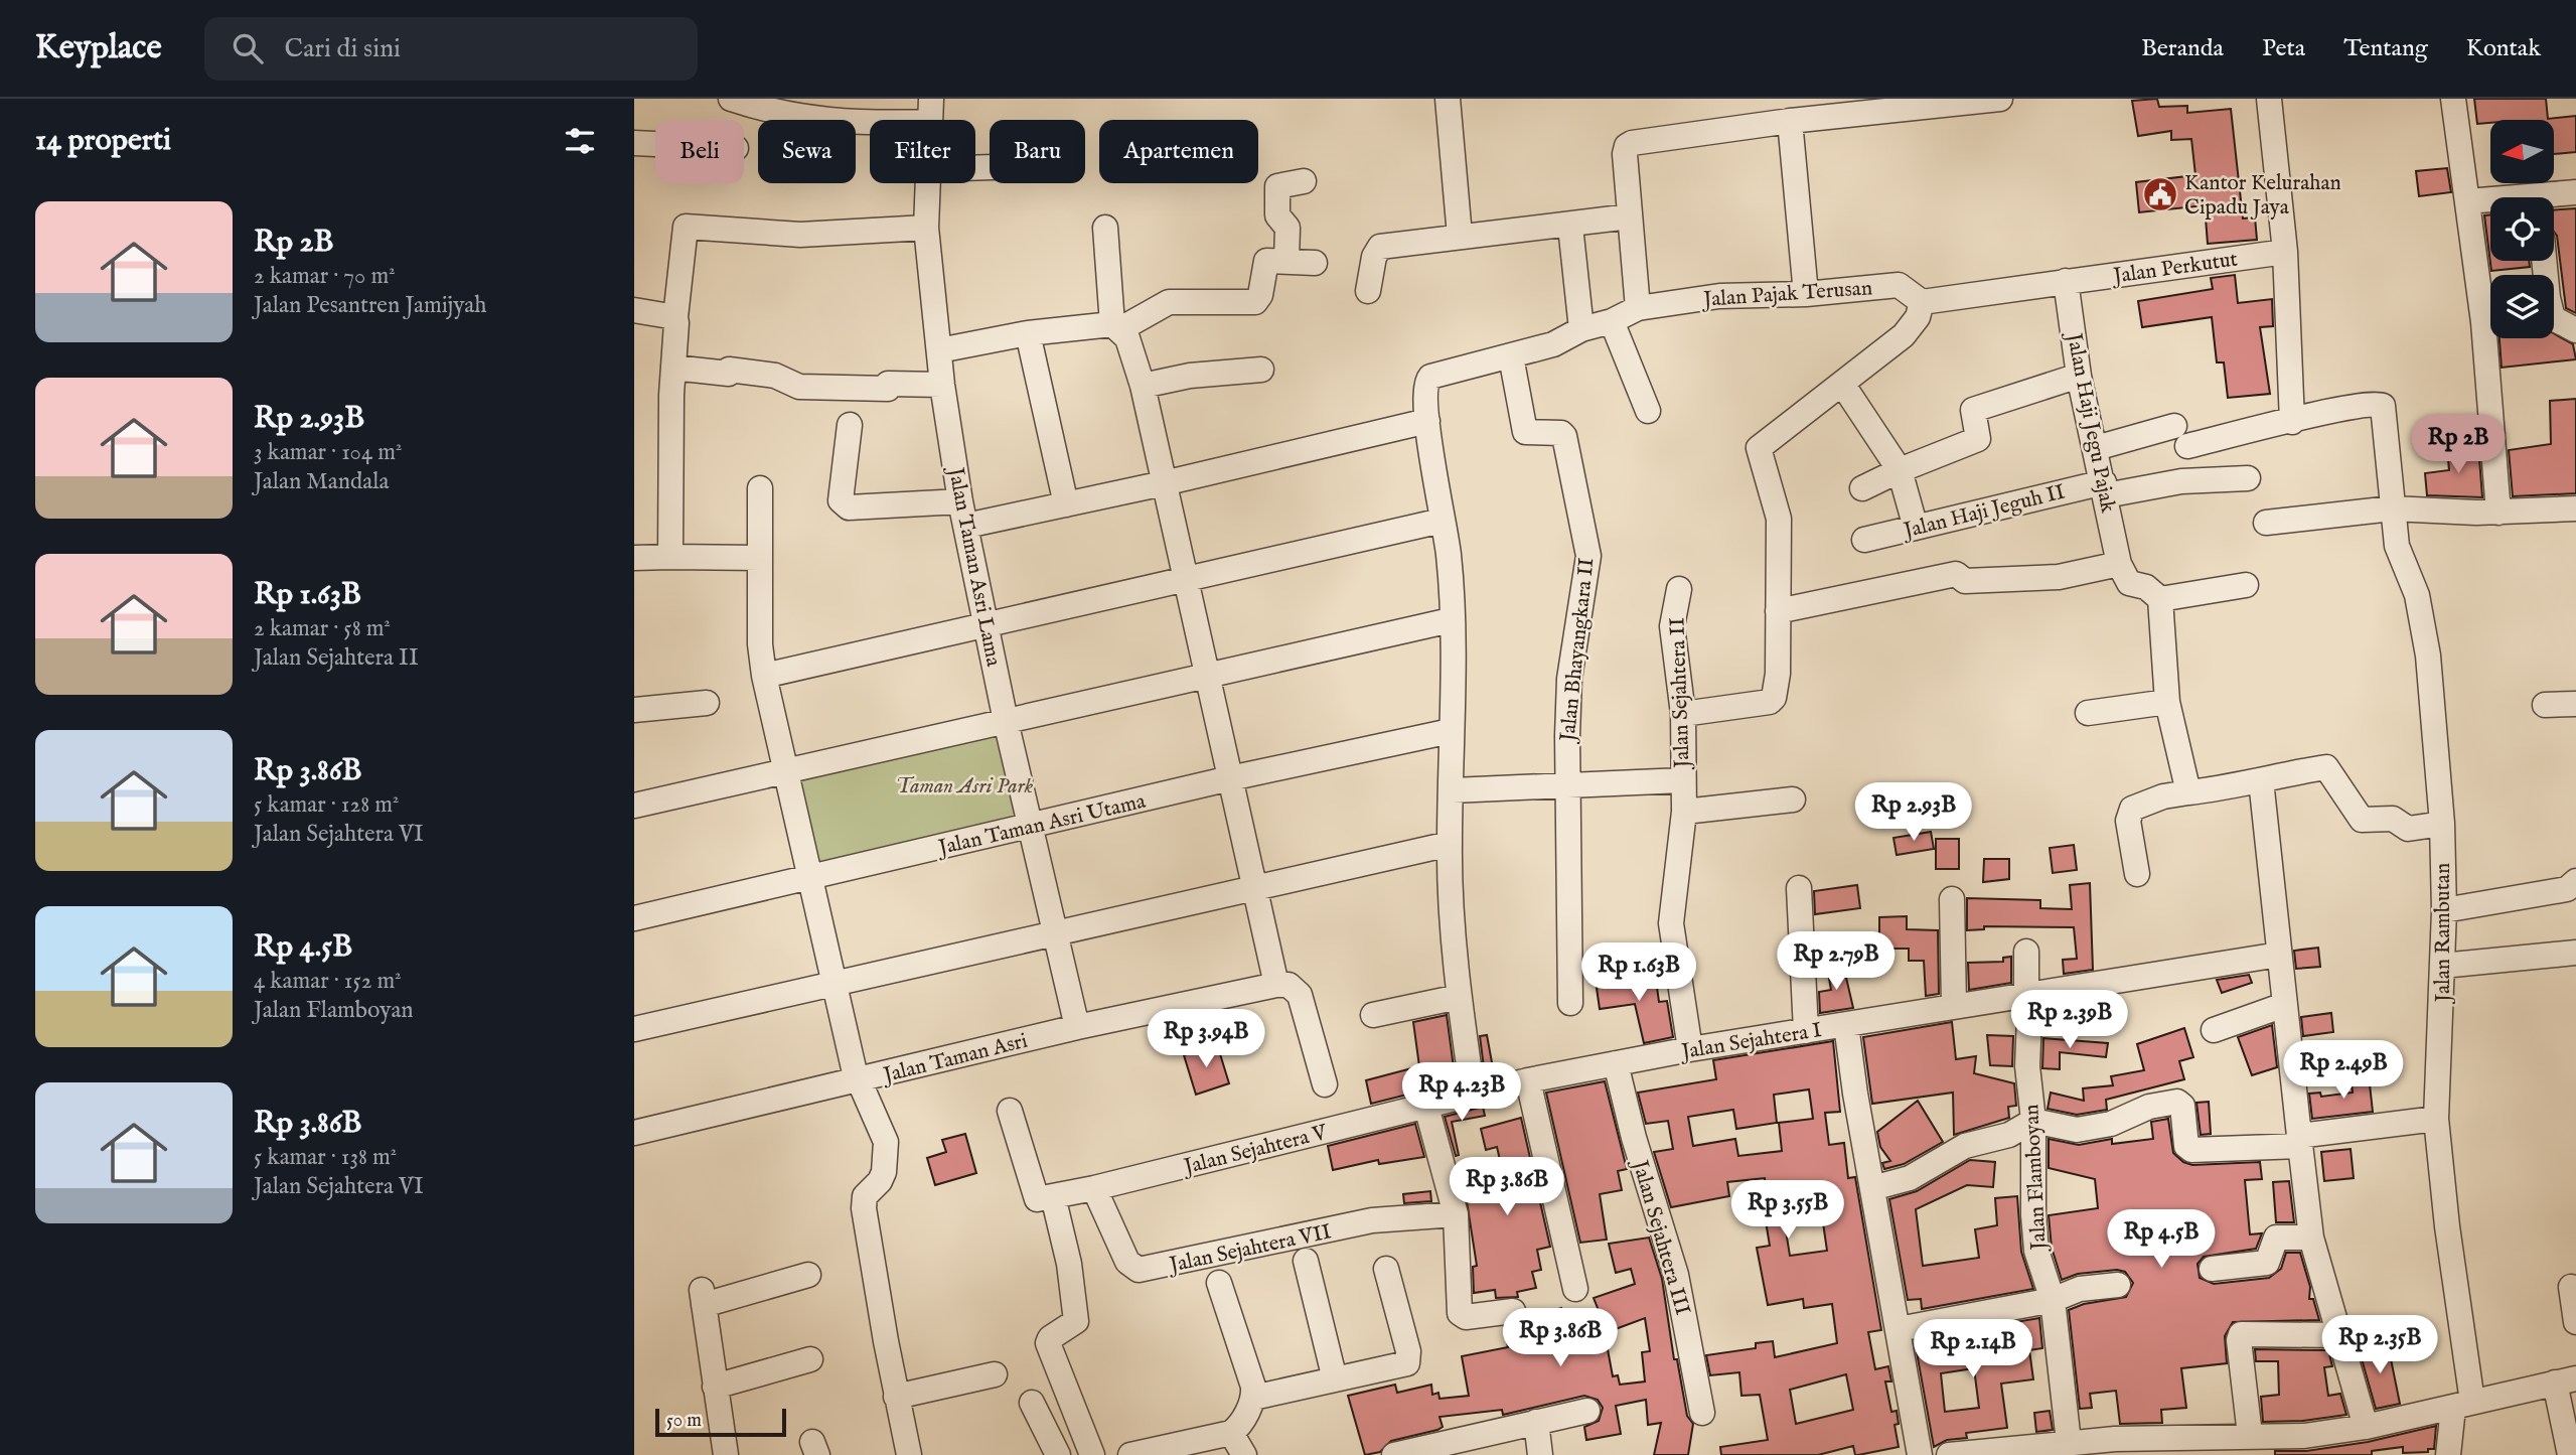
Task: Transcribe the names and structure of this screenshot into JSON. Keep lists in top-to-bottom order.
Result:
{
  "streets": {
    "street": [
      "Jalan Perkutut",
      "Jalan Pajak Terusan",
      "Jalan Haji Jegu Pajak",
      "Jalan Haji Jeguh II",
      "Jalan Taman Asri Lama",
      "Jalan Bhayangkara II",
      "Jalan Sejahtera II",
      "Jalan Taman Asri Utama",
      "Jalan Rambutan",
      "Jalan Sejahtera I",
      "Jalan Taman Asri",
      "Jalan Sejahtera V",
      "Jalan Flamboyan",
      "Jalan Sejahtera III",
      "Jalan Sejahtera VII"
    ]
  },
  "crossings": [
    ["Jalan Perkutut", "Jalan Haji Jegu Pajak"],
    ["Jalan Pajak Terusan", "Jalan Bhayangkara II"],
    ["Jalan Haji Jegu Pajak", "Jalan Haji Jeguh II"],
    ["Jalan Taman Asri Lama", "Jalan Taman Asri Utama"],
    ["Jalan Taman Asri Lama", "Jalan Taman Asri"],
    ["Jalan Sejahtera II", "Jalan Sejahtera I"],
    ["Jalan Sejahtera I", "Jalan Sejahtera V"],
    ["Jalan Sejahtera I", "Jalan Flamboyan"],
    ["Jalan Sejahtera I", "Jalan Sejahtera III"],
    ["Jalan Sejahtera V", "Jalan Sejahtera VII"]
  ],
  "parks": ["Taman Asri Park"],
  "places": {
    "public building": ["Kantor Kelurahan Cipadu Jaya"]
  },
  "scale_bar": "50 m",
  "north": "left",
  "page": {
    "header": "Keyplace",
    "search": "Cari di sini",
    "nav": [
      "Beranda",
      "Peta",
      "Tentang",
      "Kontak"
    ],
    "heading": "14 properti",
    "chip": [
      "Beli",
      "Sewa",
      "Filter",
      "Baru",
      "Apartemen"
    ],
    "list": [
      {
        "name": "Rp 2B",
        "note": "2 kamar · 70 m² · Jalan Pesantren Jamijyah"
      },
      {
        "name": "Rp 2.93B",
        "note": "3 kamar · 104 m² · Jalan Mandala"
      },
      {
        "name": "Rp 1.63B",
        "note": "2 kamar · 58 m² · Jalan Sejahtera II"
      },
      {
        "name": "Rp 3.86B",
        "note": "5 kamar · 128 m² · Jalan Sejahtera VI"
      },
      {
        "name": "Rp 4.5B",
        "note": "4 kamar · 152 m² · Jalan Flamboyan"
      },
      {
        "name": "Rp 3.86B",
        "note": "5 kamar · 138 m² · Jalan Sejahtera VI"
      }
    ],
    "price": [
      "Rp 2B",
      "Rp 2.93B",
      "Rp 2.79B",
      "Rp 1.63B",
      "Rp 2.39B",
      "Rp 3.94B",
      "Rp 2.49B",
      "Rp 4.23B",
      "Rp 3.86B",
      "Rp 3.55B",
      "Rp 4.5B",
      "Rp 3.86B",
      "Rp 2.35B",
      "Rp 2.14B"
    ],
    "scale": "50 m"
  }
}
